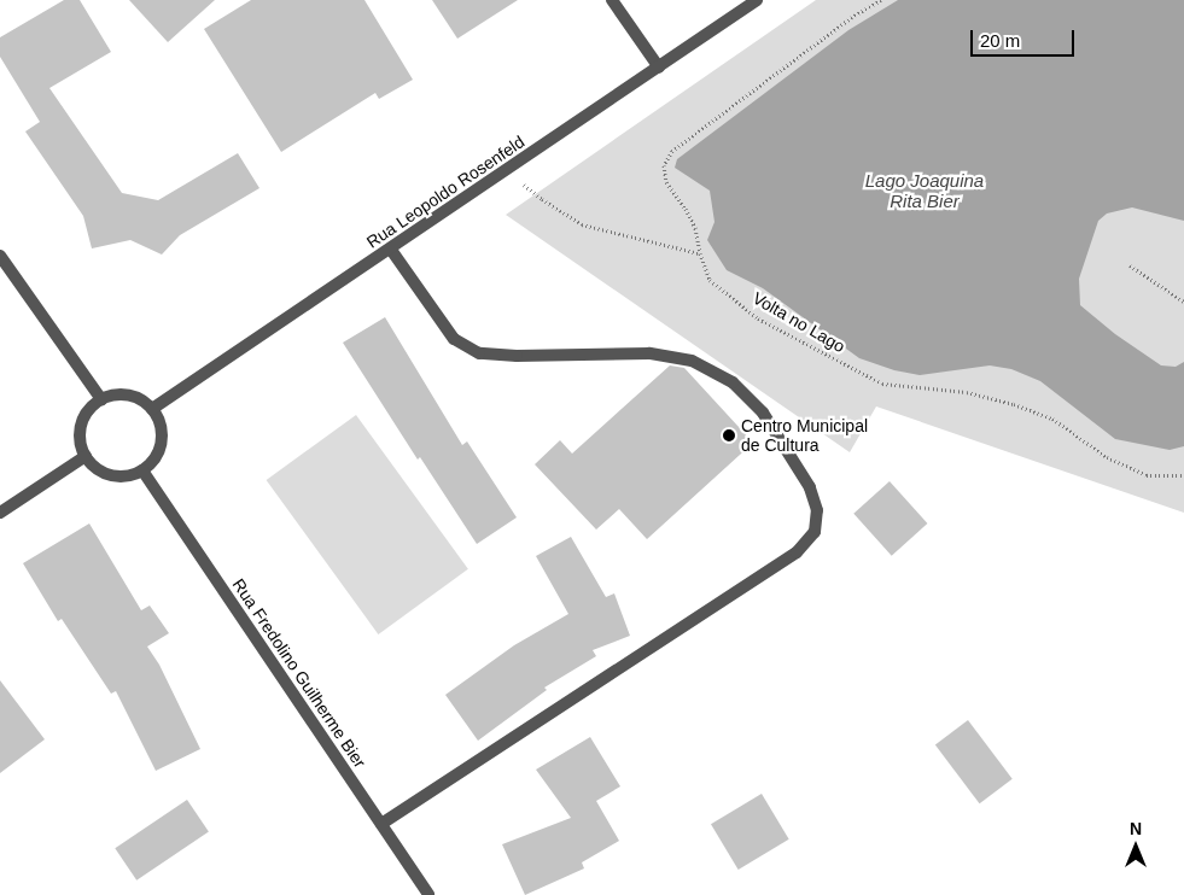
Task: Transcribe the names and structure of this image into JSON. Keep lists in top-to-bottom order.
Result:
{
  "streets": {
    "street": ["Rua Leopoldo Rosenfeld", "Rua Fredolino Guilherme Bier"],
    "path": ["Volta no Lago"]
  },
  "crossings": [
    ["Rua Leopoldo Rosenfeld", "Rua Fredolino Guilherme Bier"]
  ],
  "water": ["Lago Joaquina Rita Bier"],
  "places": ["Centro Municipal de Cultura"],
  "scale_bar": "20 m",
  "north": "top"
}
